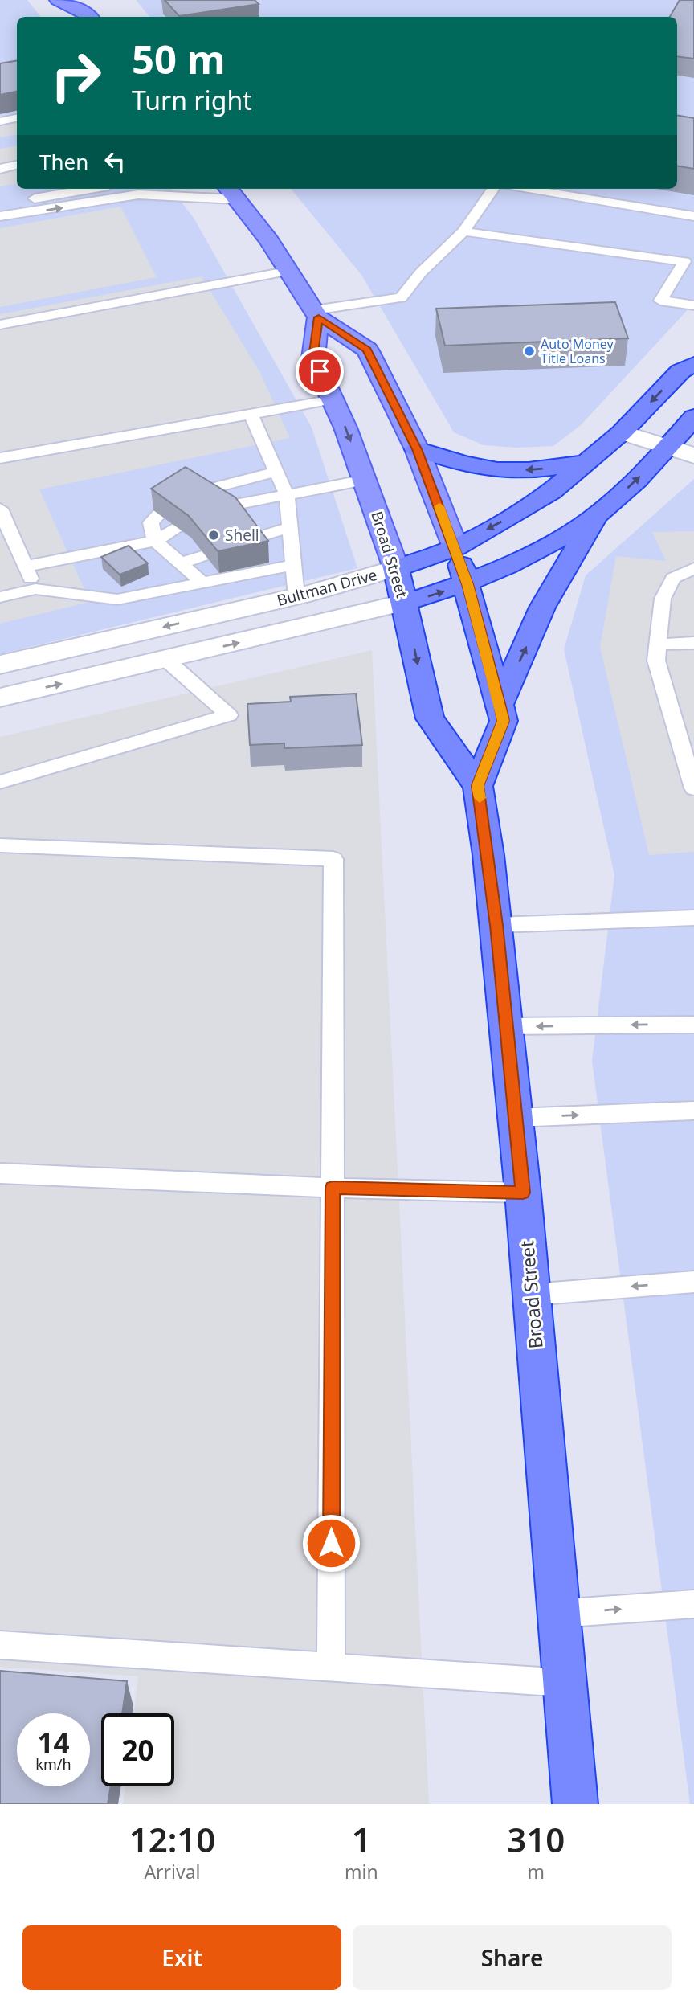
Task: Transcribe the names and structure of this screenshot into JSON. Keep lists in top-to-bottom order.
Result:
{
  "streets": {
    "highway": ["Broad Street", "Bultman Drive"]
  },
  "crossings": [
    ["Broad Street", "Bultman Drive"]
  ],
  "places": ["Auto Money Title Loans", "Shell"],
  "page": {
    "turn": ["50 m", "Turn right"],
    "then": "Then",
    "speed": "14 km/h",
    "limit": "20",
    "eta": [
      "12:10",
      "Arrival",
      "1",
      "min",
      "310",
      "m"
    ],
    "buttons": ["Exit", "Share"]
  }
}
